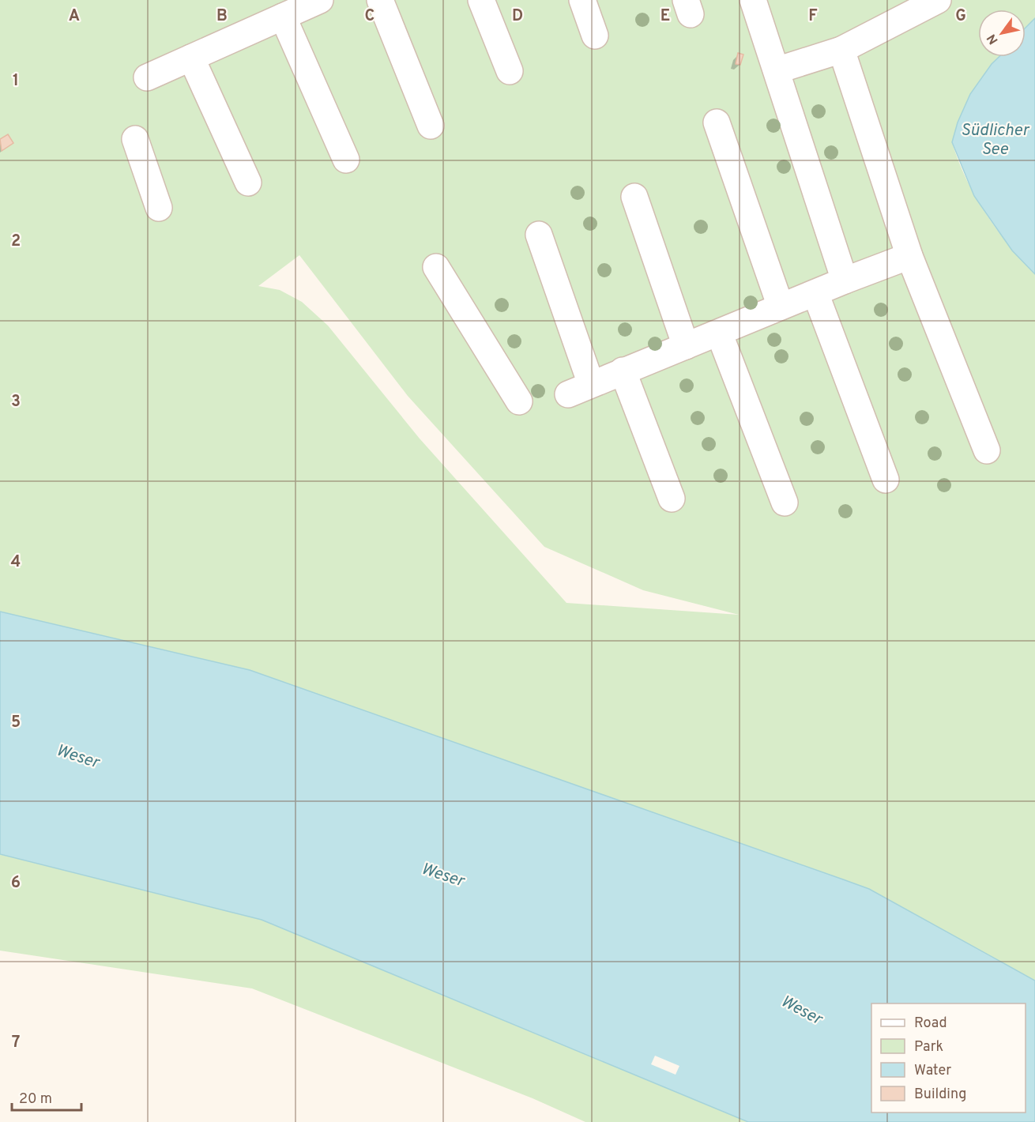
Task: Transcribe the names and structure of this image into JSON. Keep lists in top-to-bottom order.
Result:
{
  "water": ["Südlicher See", "Weser"],
  "legend": [
    "Road",
    "Park",
    "Water",
    "Building"
  ],
  "scale_bar": "20 m",
  "north": "bottom left",
  "grid": {
    "columns": [
      "A",
      "B",
      "C",
      "D",
      "E",
      "F",
      "G"
    ],
    "rows": [
      "1",
      "2",
      "3",
      "4",
      "5",
      "6",
      "7"
    ]
  }
}
